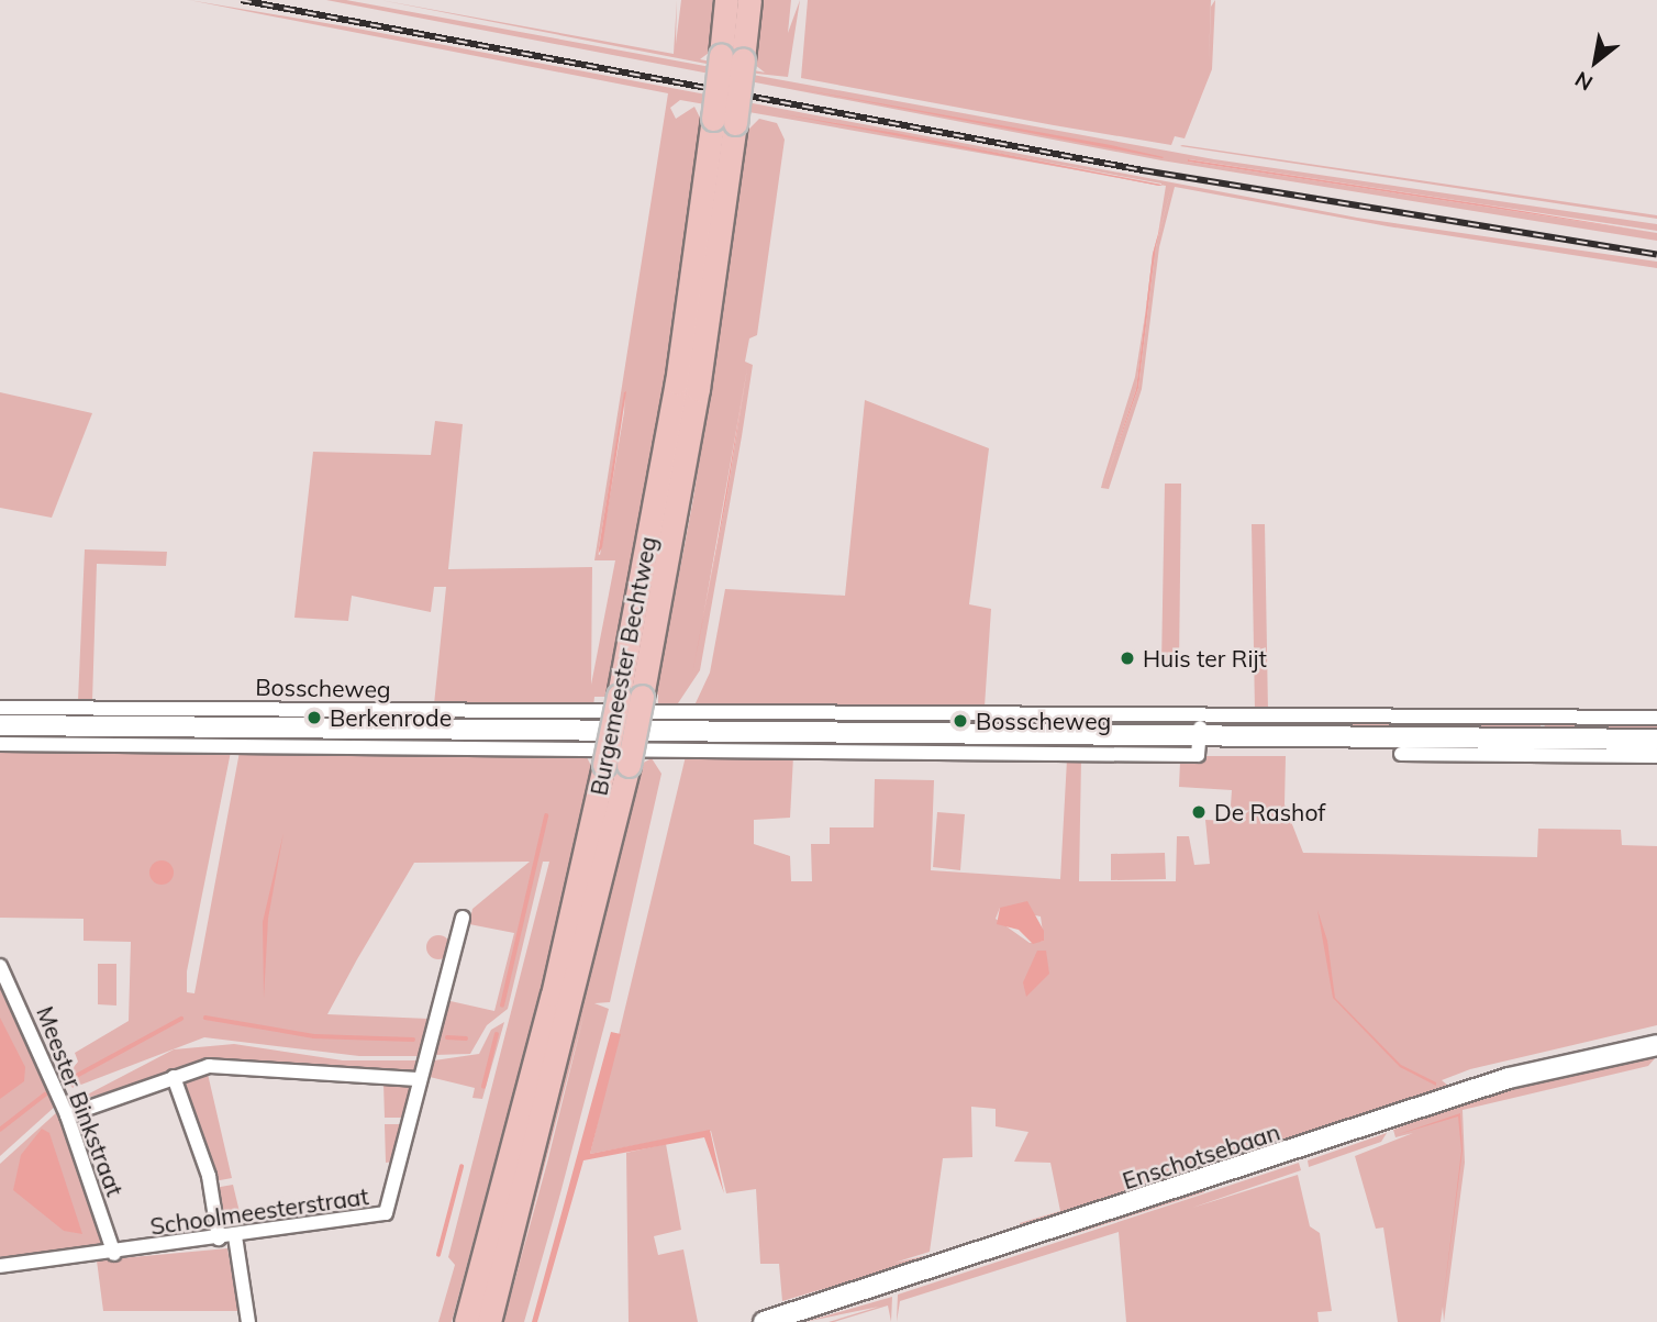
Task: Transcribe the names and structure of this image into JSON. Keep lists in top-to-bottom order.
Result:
{
  "streets": {
    "main road": ["Burgemeester Bechtweg", "Bosscheweg", "Enschotsebaan"],
    "street": ["Meester Binkstraat", "Schoolmeesterstraat"]
  },
  "crossings": [
    ["Meester Binkstraat", "Schoolmeesterstraat"]
  ],
  "places": [
    "Huis ter Rijt",
    "Berkenrode",
    "Bosscheweg",
    "De Rashof"
  ],
  "north": "bottom left"
}
